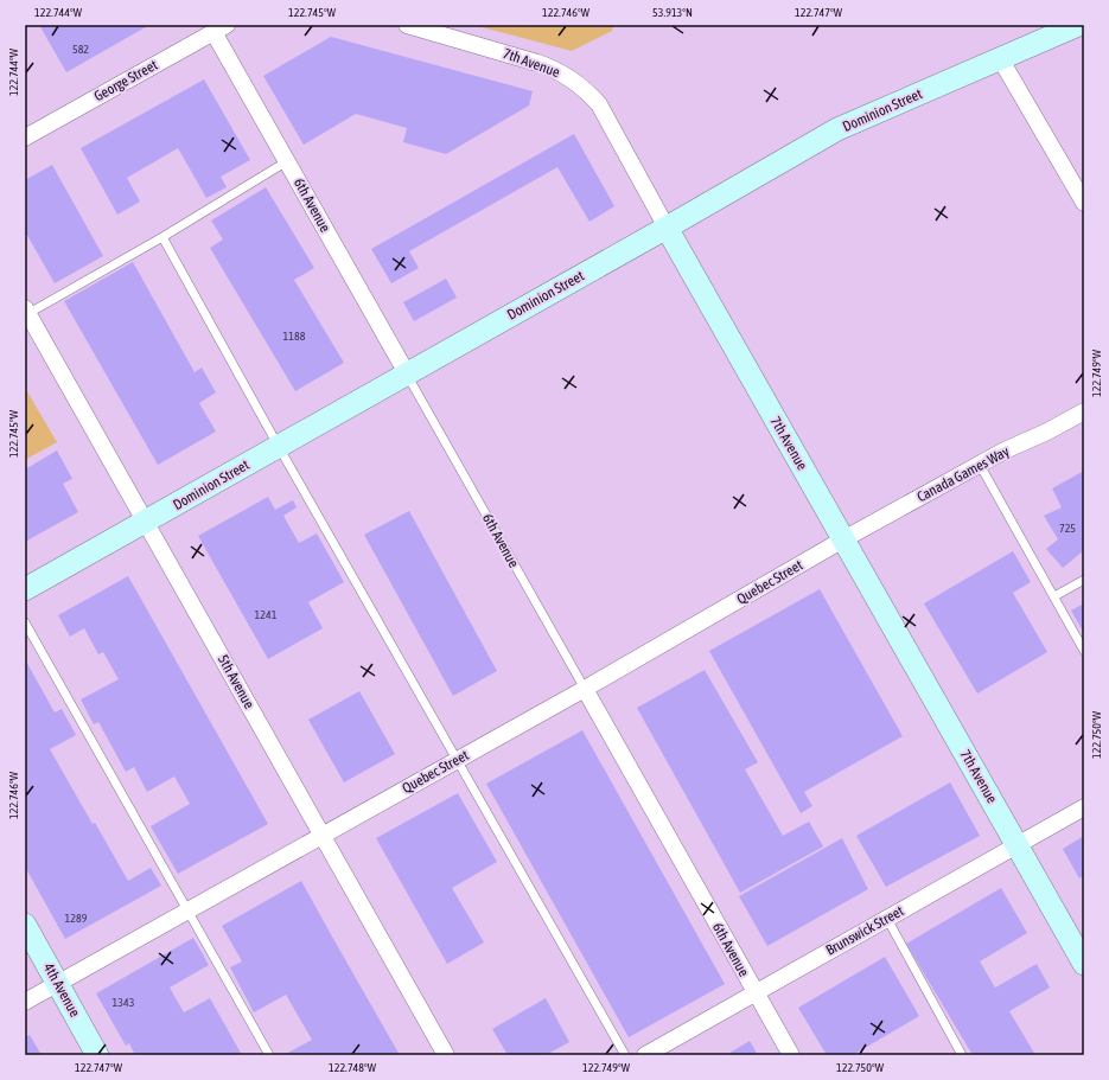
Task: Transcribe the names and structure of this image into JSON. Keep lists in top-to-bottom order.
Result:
{
  "streets": {
    "main road": ["7th Avenue", "Dominion Street", "4th Avenue"],
    "street": [
      "George Street",
      "6th Avenue",
      "Canada Games Way",
      "Quebec Street",
      "5th Avenue",
      "Brunswick Street"
    ]
  },
  "crossings": [
    ["7th Avenue", "Dominion Street"],
    ["7th Avenue", "Canada Games Way"],
    ["7th Avenue", "Quebec Street"],
    ["7th Avenue", "Brunswick Street"],
    ["George Street", "6th Avenue"],
    ["Dominion Street", "6th Avenue"],
    ["Dominion Street", "5th Avenue"],
    ["6th Avenue", "Quebec Street"],
    ["6th Avenue", "Brunswick Street"],
    ["Canada Games Way", "Quebec Street"],
    ["Quebec Street", "5th Avenue"],
    ["Quebec Street", "4th Avenue"]
  ],
  "house_numbers": [
    "582",
    "1188",
    "725",
    "1241",
    "1289",
    "1343"
  ],
  "coordinates": [
    "122.744°W",
    "122.745°W",
    "122.746°W",
    "53.913°N",
    "122.747°W",
    "122.749°W",
    "122.750°W",
    "122.748°W"
  ]
}
